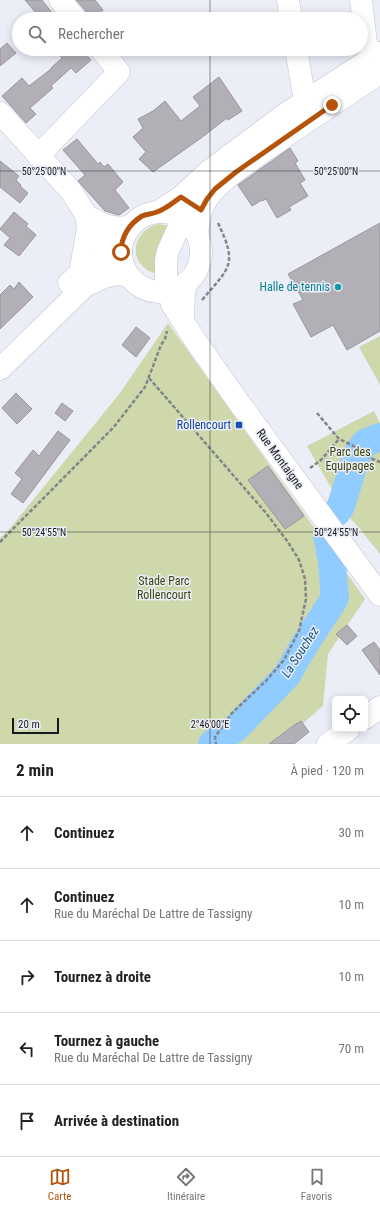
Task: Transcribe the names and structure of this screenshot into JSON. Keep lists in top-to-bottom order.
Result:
{
  "streets": {
    "main road": ["Rue Montaigne"]
  },
  "water": ["La Souchez"],
  "parks": ["Parc des Equipages", "Stade Parc Rollencourt"],
  "places": {
    "other": ["Halle de tennis"],
    "transit": ["Rollencourt"]
  },
  "scale_bar": "20 m",
  "page": {
    "search": "Rechercher",
    "scale": "20 m",
    "heading": ["2 min", "À pied · 120 m"],
    "list": [
      ["Continuez", "30 m"],
      ["Continuez", "Rue du Maréchal De Lattre de Tassigny", "10 m"],
      ["Tournez à droite", "10 m"],
      ["Tournez à gauche", "Rue du Maréchal De Lattre de Tassigny", "70 m"],
      "Arrivée à destination"
    ],
    "nav": ["Carte", "Itinéraire", "Favoris"]
  },
  "coordinates": ["50°25'00\"N", "50°24'55\"N", "2°46'00\"E"]
}
